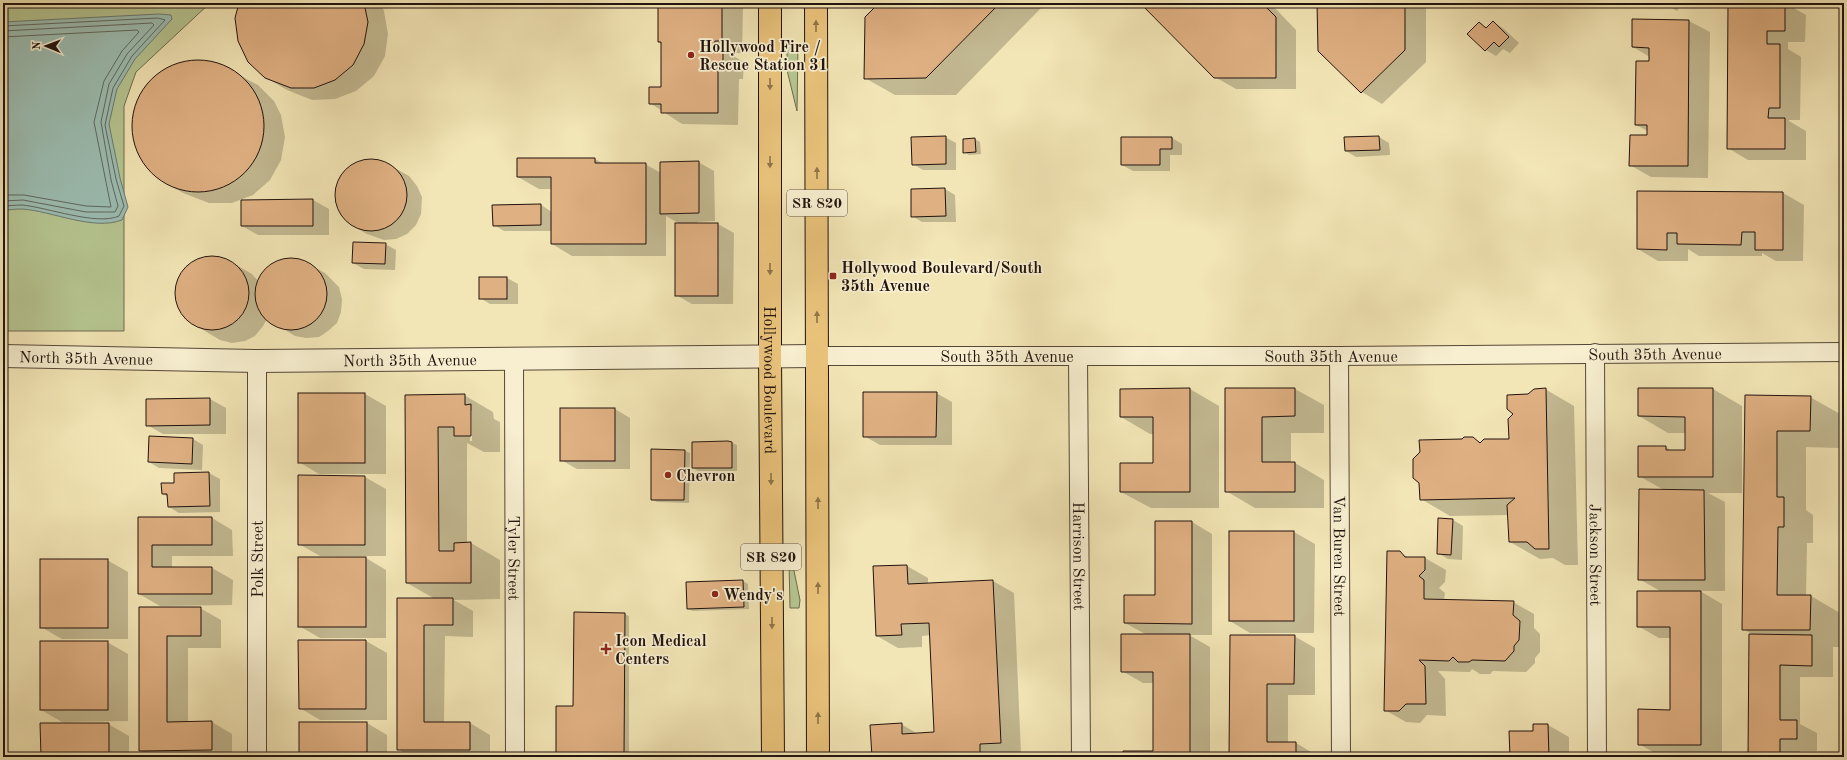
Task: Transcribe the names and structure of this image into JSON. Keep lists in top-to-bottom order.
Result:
{
  "streets": {
    "highway": ["SR 820", "Hollywood Boulevard"],
    "street": [
      "South 35th Avenue",
      "North 35th Avenue",
      "Jackson Street",
      "Harrison Street",
      "Van Buren Street",
      "Tyler Street",
      "Polk Street"
    ]
  },
  "crossings": [
    ["SR 820", "South 35th Avenue"],
    ["SR 820", "North 35th Avenue"],
    ["South 35th Avenue", "North 35th Avenue"],
    ["South 35th Avenue", "Jackson Street"],
    ["South 35th Avenue", "Harrison Street"],
    ["South 35th Avenue", "Van Buren Street"],
    ["North 35th Avenue", "Hollywood Boulevard"],
    ["North 35th Avenue", "Tyler Street"],
    ["North 35th Avenue", "Polk Street"]
  ],
  "places": {
    "other": ["Hollywood Fire / Rescue Station 31", "Chevron", "Wendy's"],
    "transit": ["Hollywood Boulevard/South 35th Avenue"],
    "health": ["Icon Medical Centers"]
  },
  "north": "left"
}
